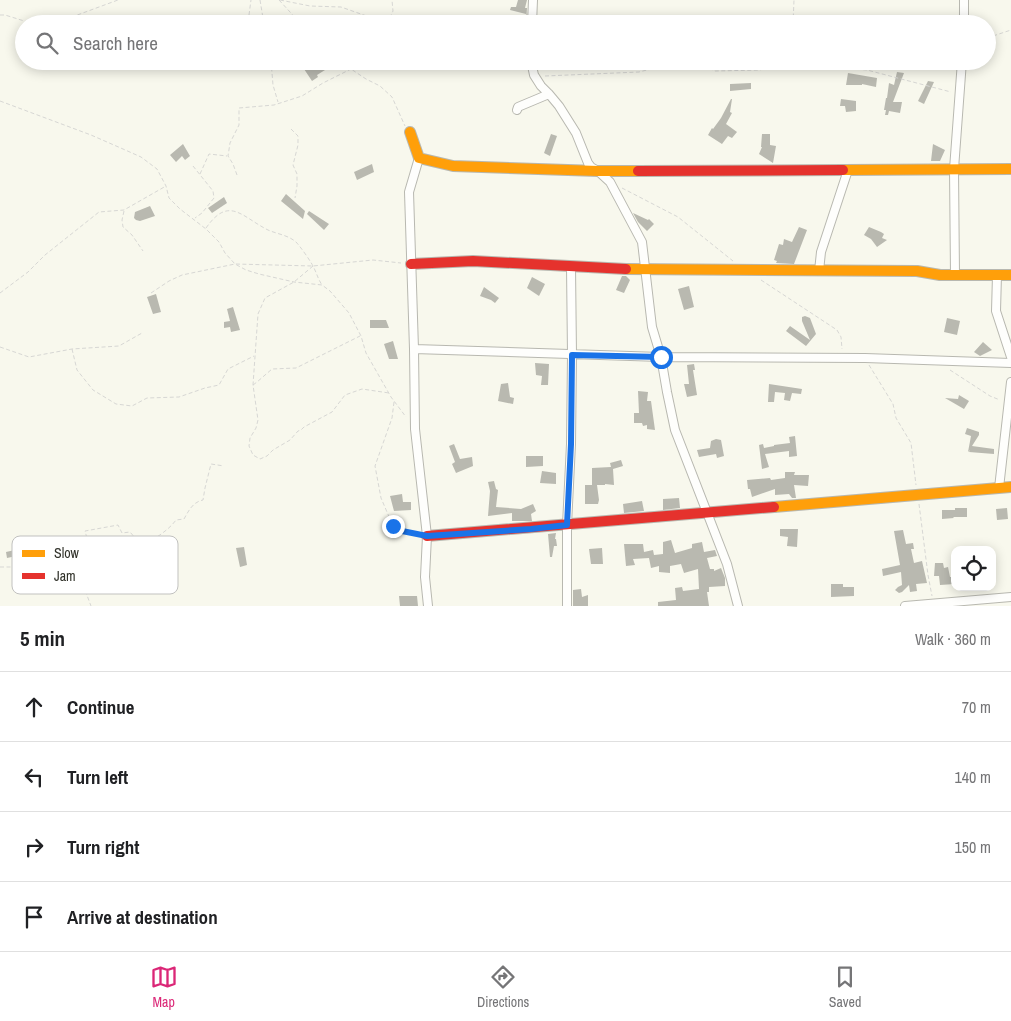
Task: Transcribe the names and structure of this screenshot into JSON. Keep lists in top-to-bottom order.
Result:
{
  "legend": ["Slow", "Jam"],
  "page": {
    "search": "Search here",
    "heading": ["5 min", "Walk · 360 m"],
    "list": [
      ["Continue", "70 m"],
      ["Turn left", "140 m"],
      ["Turn right", "150 m"],
      "Arrive at destination"
    ],
    "nav": ["Map", "Directions", "Saved"]
  }
}
